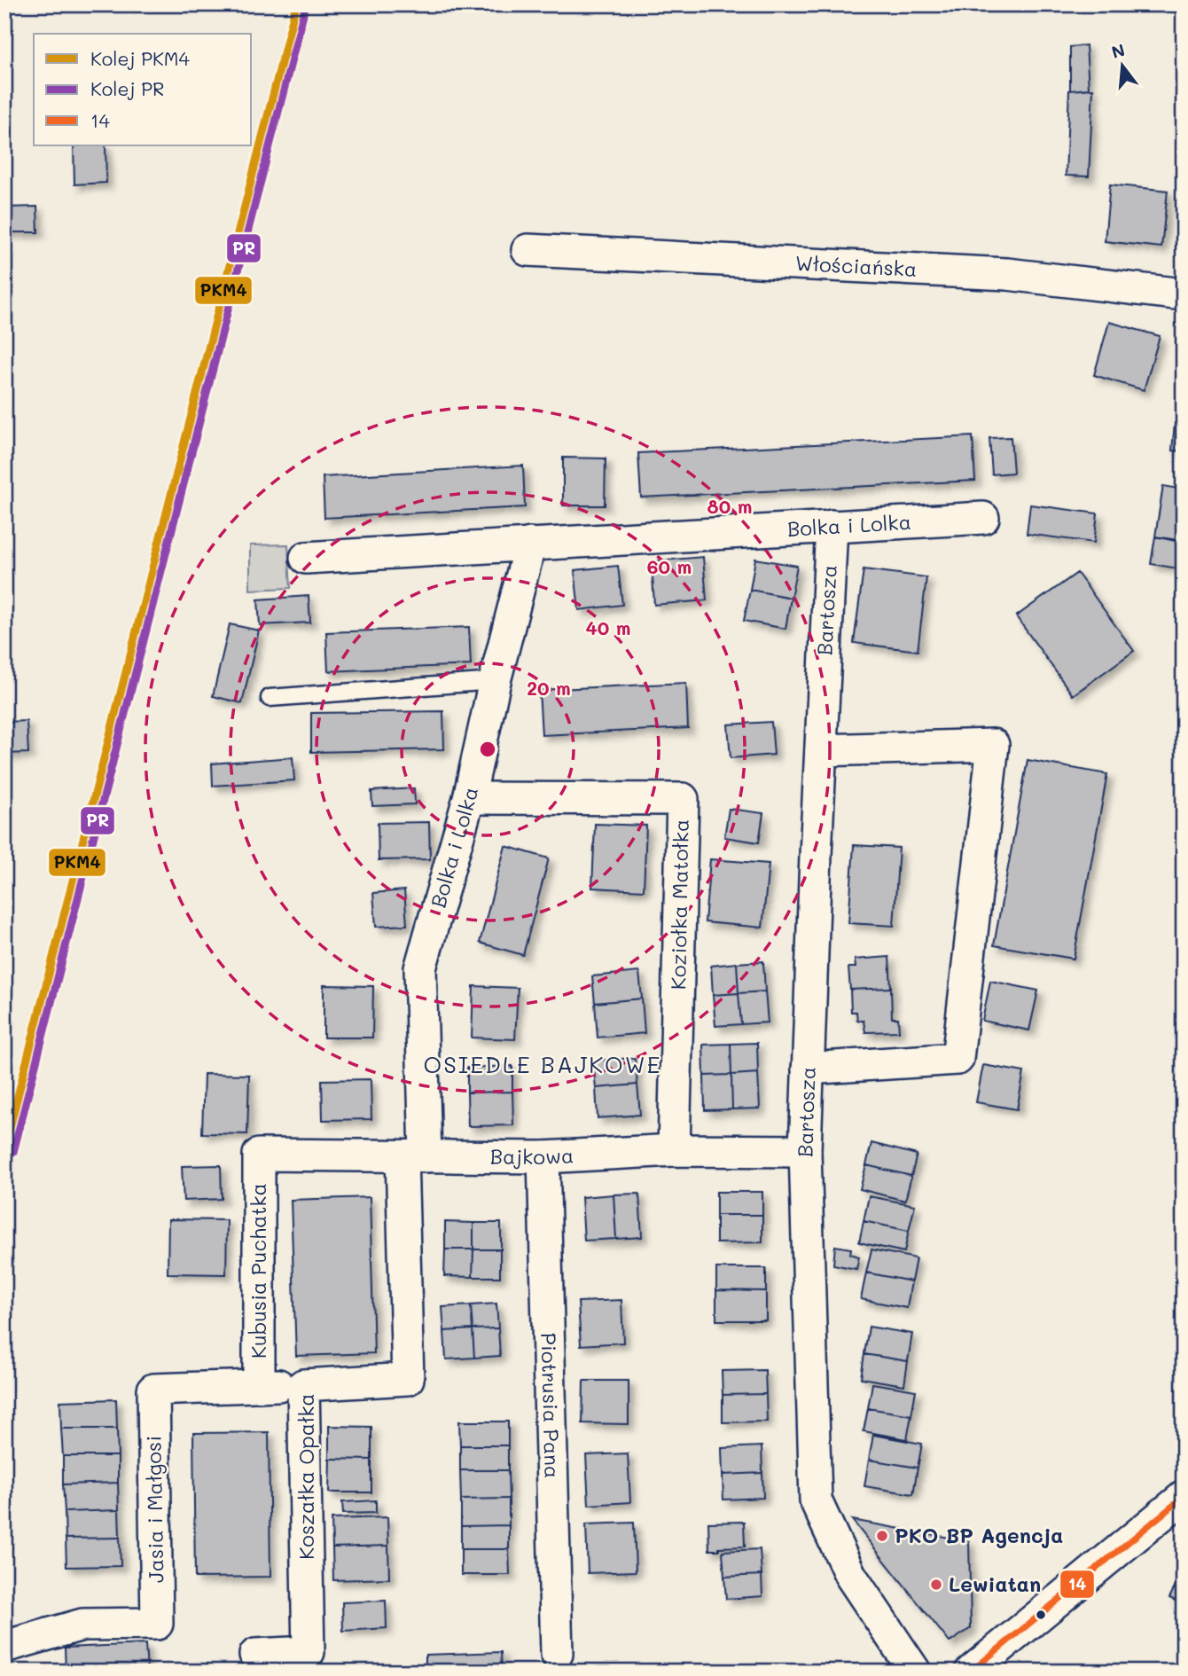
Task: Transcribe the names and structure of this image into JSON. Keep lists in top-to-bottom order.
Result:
{
  "streets": {
    "street": [
      "Włościańska",
      "Bolka i Lolka",
      "Bartosza",
      "Koziołka Matołka",
      "Bajkowa",
      "Kubusia Puchatka",
      "Piotrusia Pana",
      "Koszałka Opałka",
      "Jasia i Małgosi"
    ]
  },
  "crossings": [
    ["Bolka i Lolka", "Bartosza"],
    ["Bolka i Lolka", "Koziołka Matołka"],
    ["Bolka i Lolka", "Bajkowa"],
    ["Bolka i Lolka", "Koszałka Opałka"],
    ["Bartosza", "Bajkowa"],
    ["Koziołka Matołka", "Bajkowa"],
    ["Bajkowa", "Kubusia Puchatka"],
    ["Bajkowa", "Piotrusia Pana"],
    ["Bajkowa", "Koszałka Opałka"],
    ["Kubusia Puchatka", "Jasia i Małgosi"],
    ["Koszałka Opałka", "Jasia i Małgosi"]
  ],
  "districts": ["OSIEDLE BAJKOWE"],
  "places": ["PKO BP Agencja", "Lewiatan"],
  "lines": ["rail line PKM4", "rail line PR", "transit line 14"],
  "legend": ["Kolej PKM4", "Kolej PR", "14"],
  "north": "top",
  "rings": [
    "80 m",
    "60 m",
    "40 m",
    "20 m"
  ]
}
